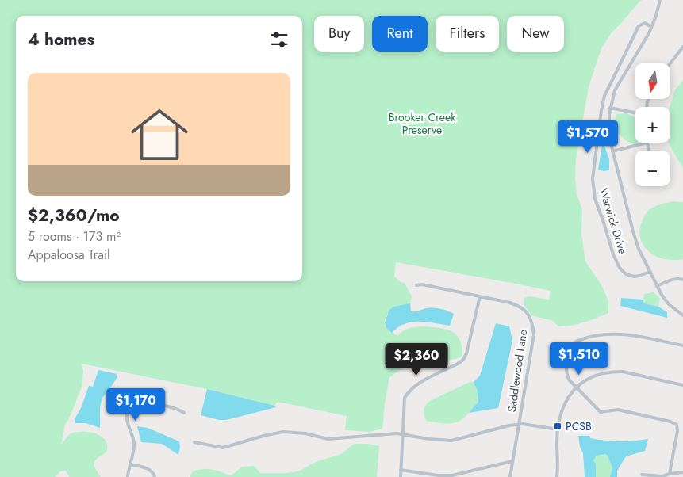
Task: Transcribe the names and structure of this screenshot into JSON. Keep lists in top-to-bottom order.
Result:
{
  "streets": {
    "street": ["Warwick Drive", "Saddlewood Lane"]
  },
  "parks": ["Brooker Creek Preserve"],
  "places": {
    "transit": ["PCSB"]
  },
  "north": "bottom",
  "page": {
    "chip": [
      "Buy",
      "Rent",
      "Filters",
      "New"
    ],
    "heading": "4 homes",
    "map_buttons": ["+", "−"],
    "list": [
      {
        "name": "$2,360/mo",
        "note": "5 rooms · 173 m² · Appaloosa Trail"
      }
    ],
    "price": [
      "$1,570",
      "$1,510",
      "$2,360",
      "$1,170"
    ]
  }
}
